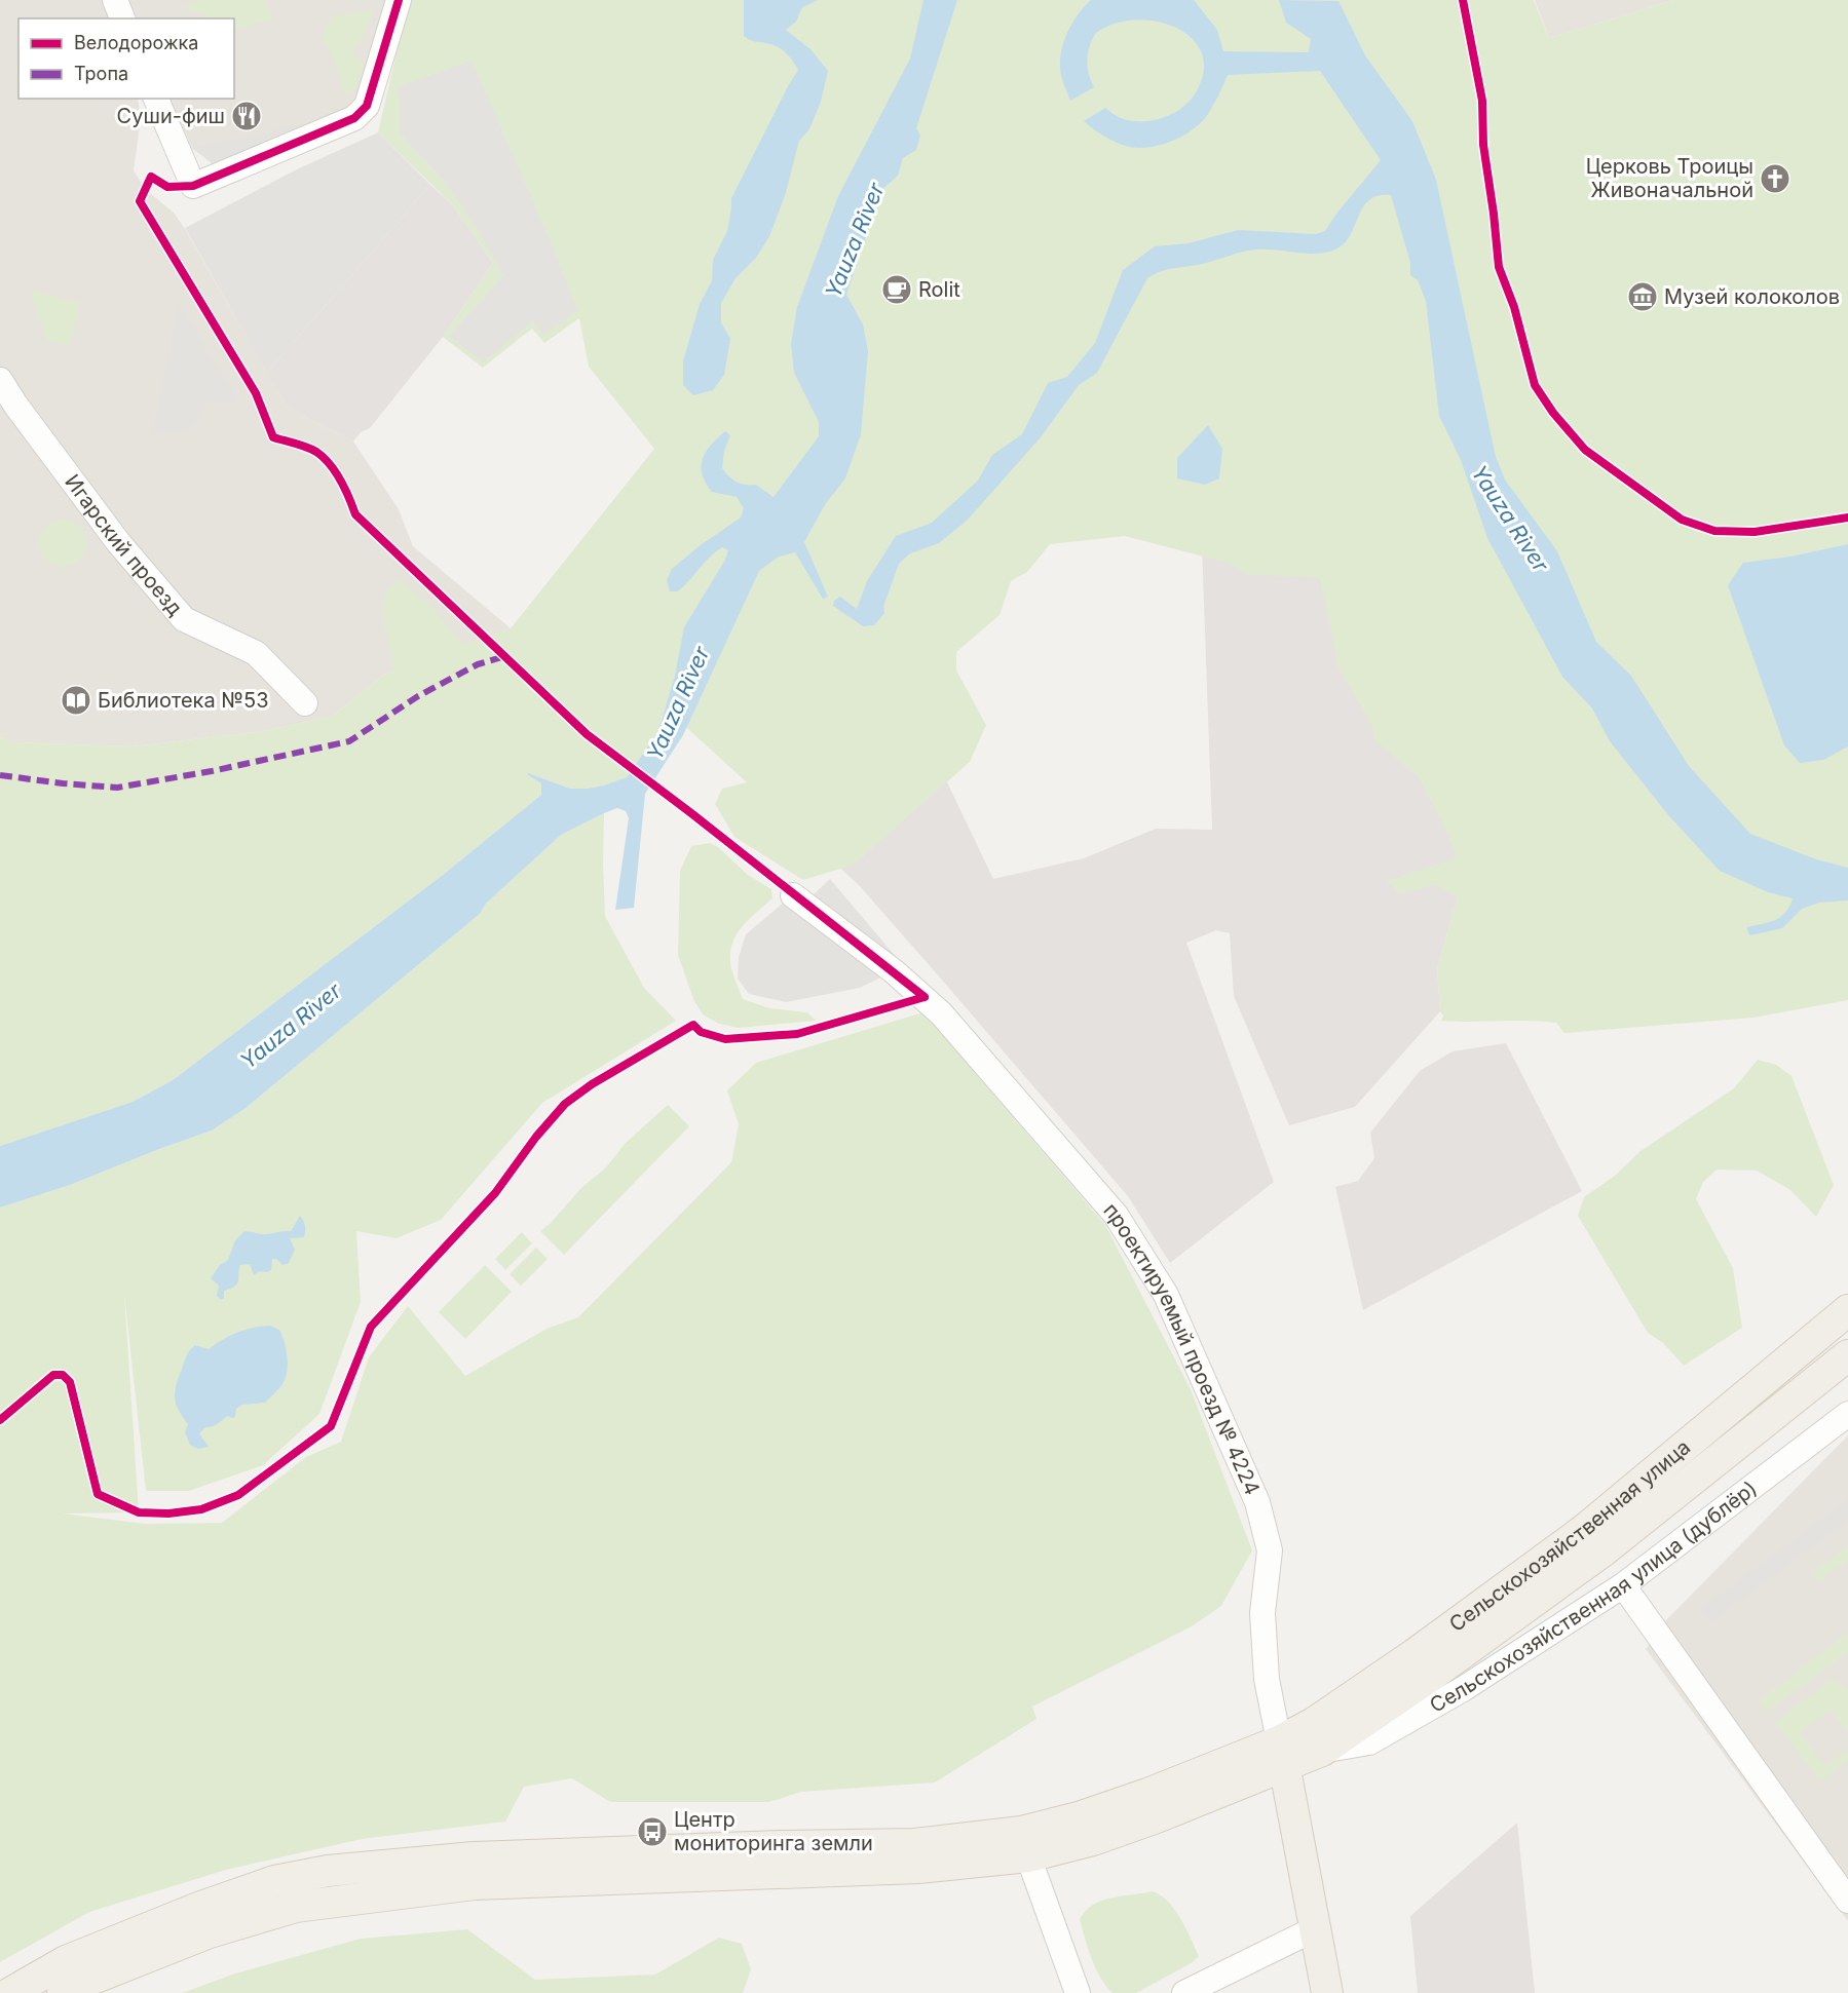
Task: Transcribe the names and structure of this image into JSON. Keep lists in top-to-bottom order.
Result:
{
  "streets": {
    "main road": ["проектируемый проезд № 4224", "Сельскохозяйственная улица"],
    "street": ["Игарский проезд", "Сельскохозяйственная улица (дублёр)"]
  },
  "crossings": [
    ["проектируемый проезд № 4224", "Сельскохозяйственная улица"],
    ["Сельскохозяйственная улица", "Сельскохозяйственная улица (дублёр)"]
  ],
  "water": ["Yauza River"],
  "places": {
    "restaurant": ["Суши-фиш"],
    "church": ["Церковь Троицы Живоначальной"],
    "cafe": ["Rolit"],
    "museum": ["Музей колоколов"],
    "library": ["Библиотека №53"],
    "bus stop": ["Центр мониторинга земли"]
  },
  "legend": ["Велодорожка", "Тропа"]
}
